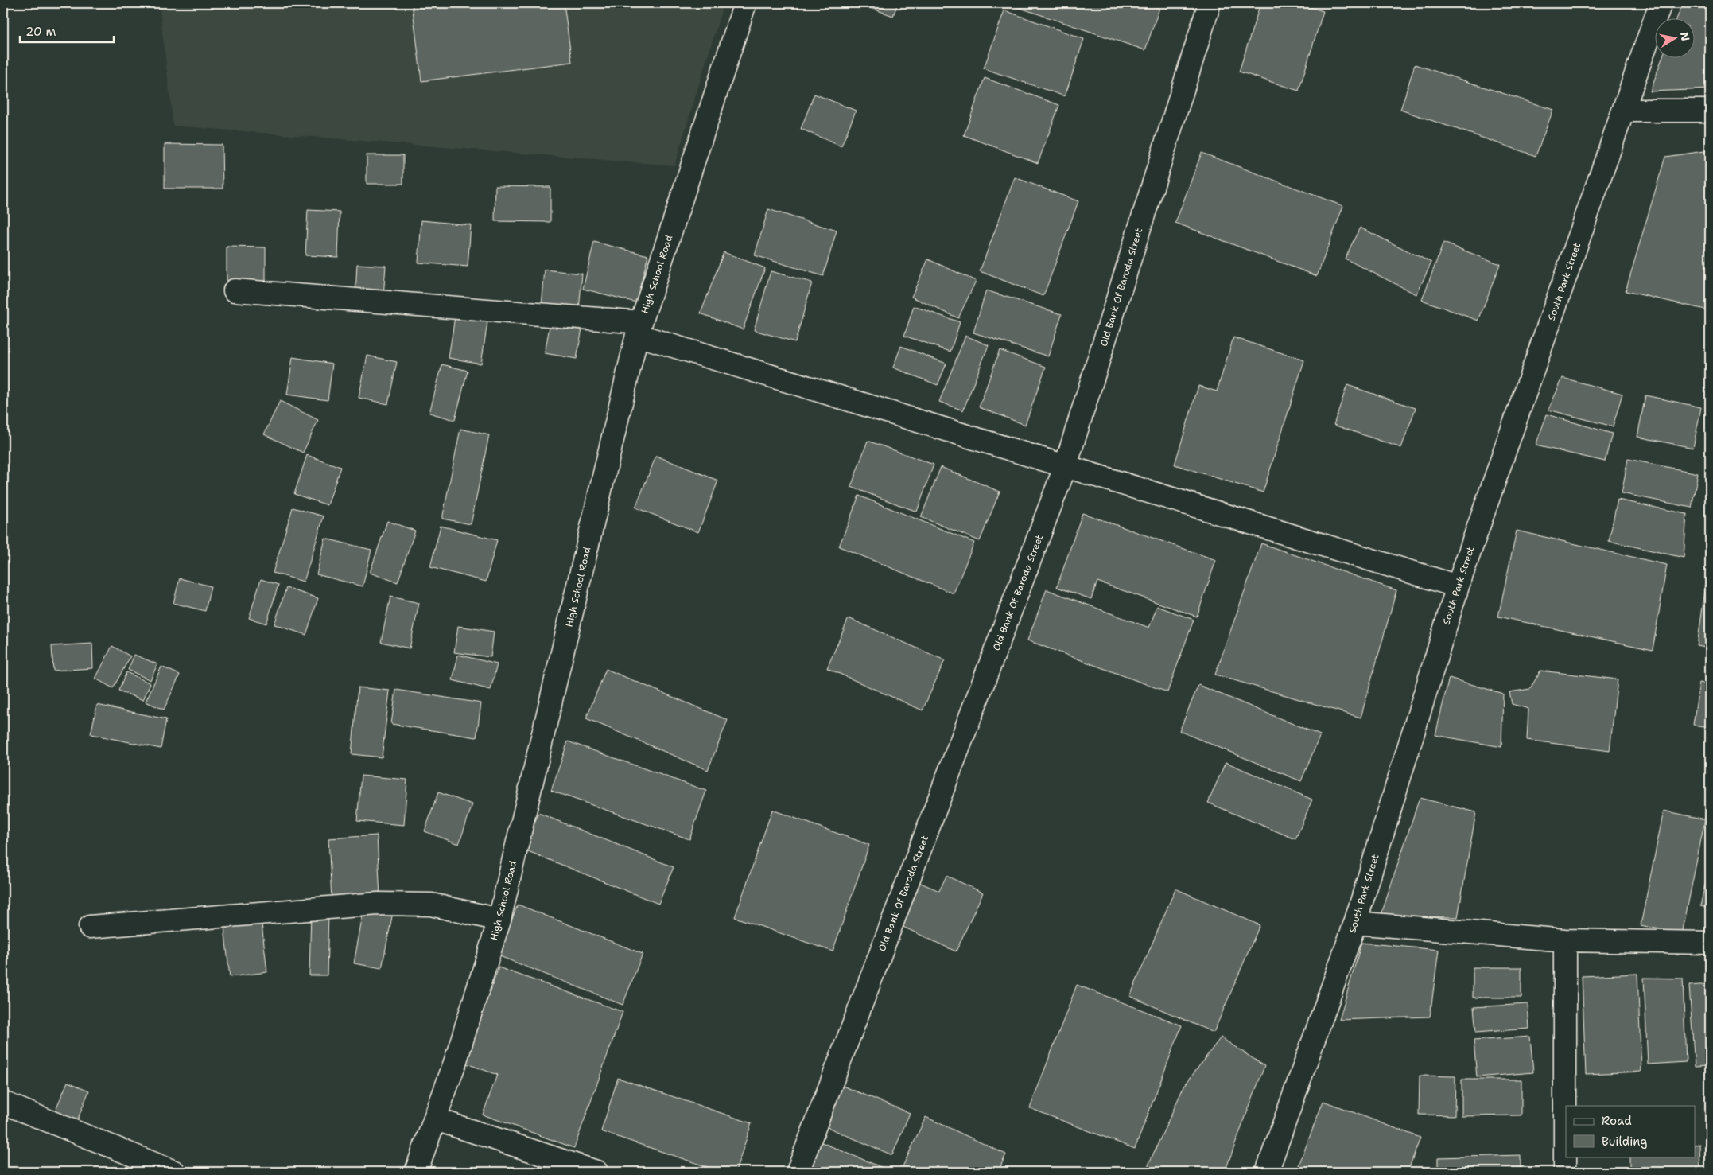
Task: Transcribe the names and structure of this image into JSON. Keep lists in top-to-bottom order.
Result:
{
  "streets": {
    "street": ["High School Road", "South Park Street", "Old Bank Of Baroda Street"]
  },
  "legend": ["Road", "Building"],
  "scale_bar": "20 m",
  "north": "right"
}
